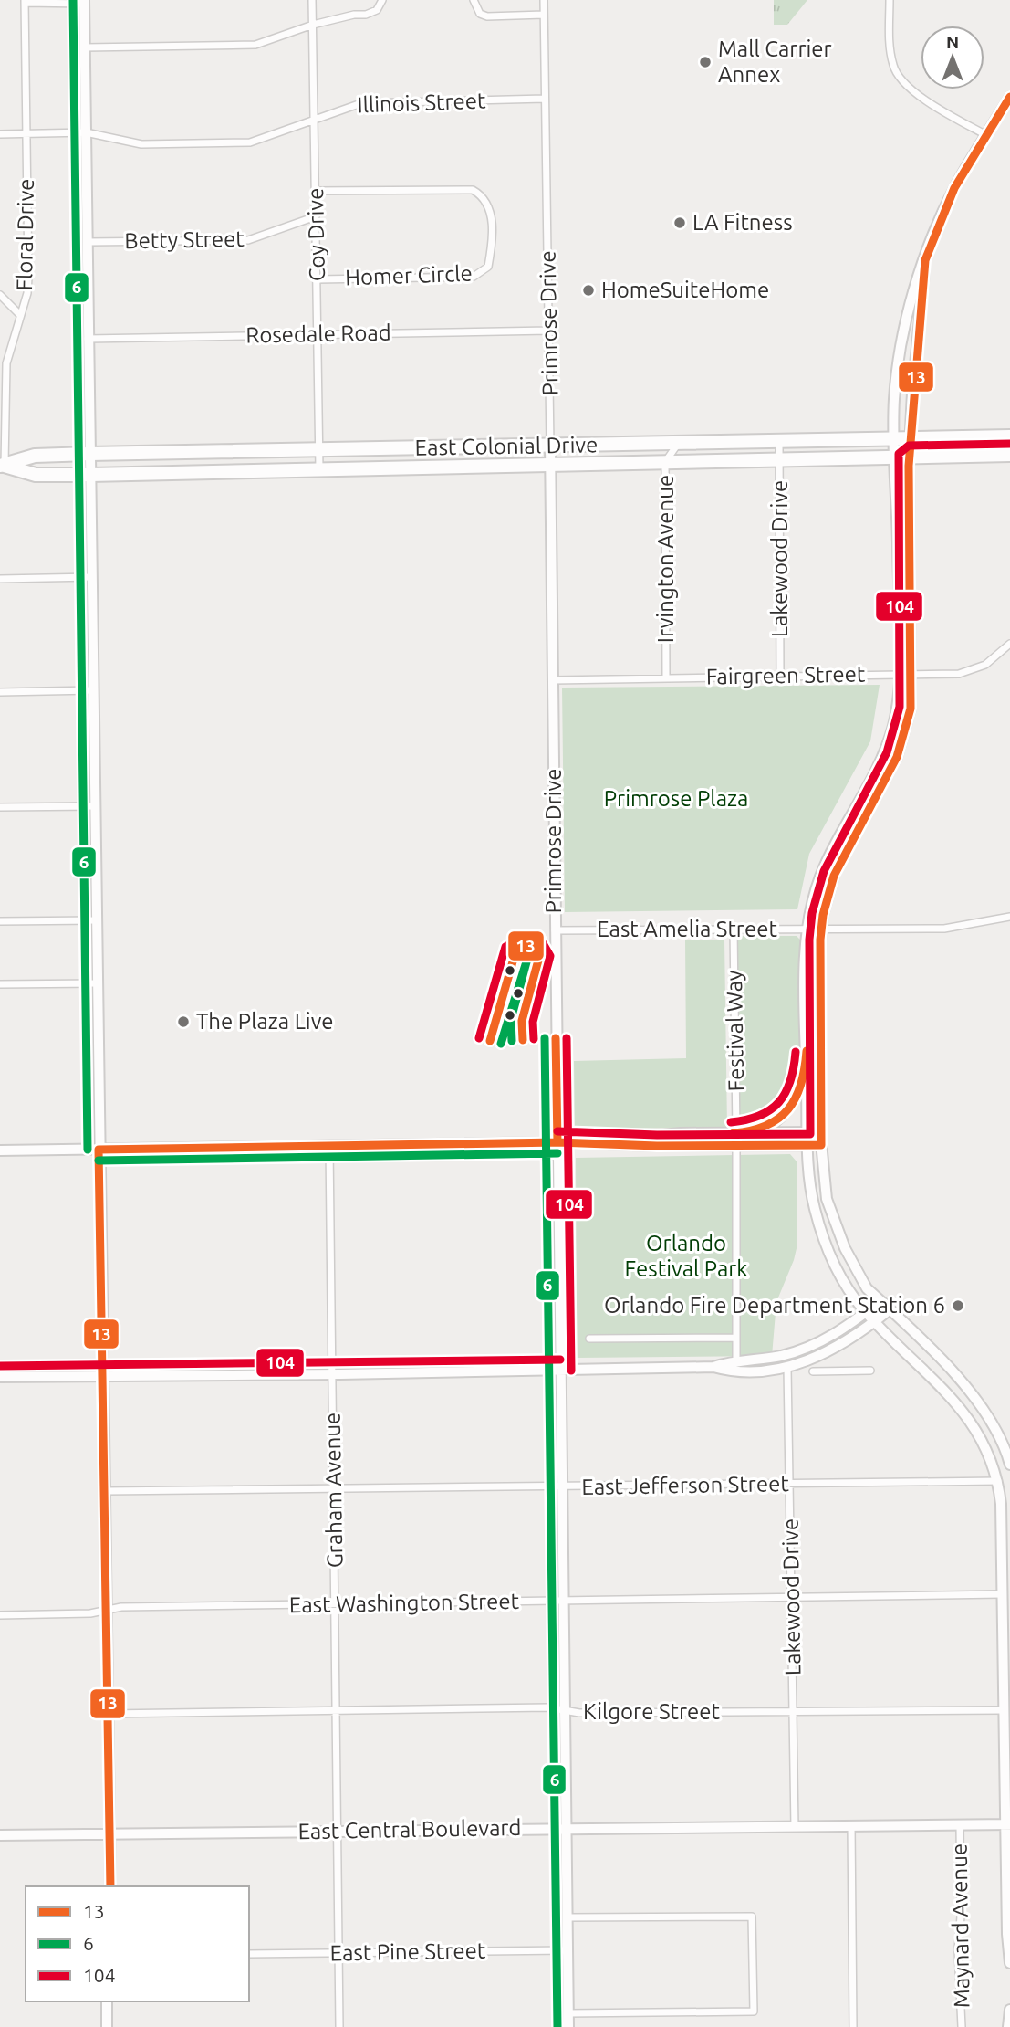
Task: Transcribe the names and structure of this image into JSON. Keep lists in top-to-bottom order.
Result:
{
  "streets": {
    "highway": ["East Colonial Drive"],
    "street": [
      "Illinois Street",
      "Floral Drive",
      "Coy Drive",
      "Betty Street",
      "Homer Circle",
      "Primrose Drive",
      "Rosedale Road",
      "Irvington Avenue",
      "Lakewood Drive",
      "Fairgreen Street",
      "East Amelia Street",
      "Festival Way",
      "East Jefferson Street",
      "Graham Avenue",
      "East Washington Street",
      "Kilgore Street",
      "East Central Boulevard",
      "Maynard Avenue",
      "East Pine Street"
    ]
  },
  "crossings": [
    ["Illinois Street", "Floral Drive"],
    ["Illinois Street", "Coy Drive"],
    ["Illinois Street", "Primrose Drive"],
    ["Floral Drive", "East Colonial Drive"],
    ["Coy Drive", "Betty Street"],
    ["Coy Drive", "Homer Circle"],
    ["Coy Drive", "Rosedale Road"],
    ["Coy Drive", "East Colonial Drive"],
    ["Primrose Drive", "Rosedale Road"],
    ["Primrose Drive", "East Colonial Drive"],
    ["Primrose Drive", "Fairgreen Street"],
    ["Primrose Drive", "East Amelia Street"],
    ["Primrose Drive", "East Jefferson Street"],
    ["Primrose Drive", "East Washington Street"],
    ["Primrose Drive", "Kilgore Street"],
    ["Primrose Drive", "East Central Boulevard"],
    ["Primrose Drive", "East Pine Street"],
    ["East Colonial Drive", "Irvington Avenue"],
    ["East Colonial Drive", "Lakewood Drive"],
    ["Irvington Avenue", "Fairgreen Street"],
    ["Lakewood Drive", "Fairgreen Street"],
    ["Lakewood Drive", "East Jefferson Street"],
    ["Lakewood Drive", "East Washington Street"],
    ["Lakewood Drive", "Kilgore Street"],
    ["Lakewood Drive", "East Central Boulevard"],
    ["East Amelia Street", "Festival Way"],
    ["East Jefferson Street", "Graham Avenue"],
    ["Graham Avenue", "East Washington Street"],
    ["Graham Avenue", "Kilgore Street"],
    ["Graham Avenue", "East Central Boulevard"],
    ["Graham Avenue", "East Pine Street"],
    ["East Central Boulevard", "Maynard Avenue"]
  ],
  "parks": ["Primrose Plaza", "Orlando Festival Park"],
  "places": [
    "Mall Carrier Annex",
    "LA Fitness",
    "HomeSuiteHome",
    "The Plaza Live",
    "Orlando Fire Department Station 6"
  ],
  "lines": ["transit line 6", "transit line 13", "transit line 104"],
  "legend": ["13", "6", "104"],
  "north": "top"
}
